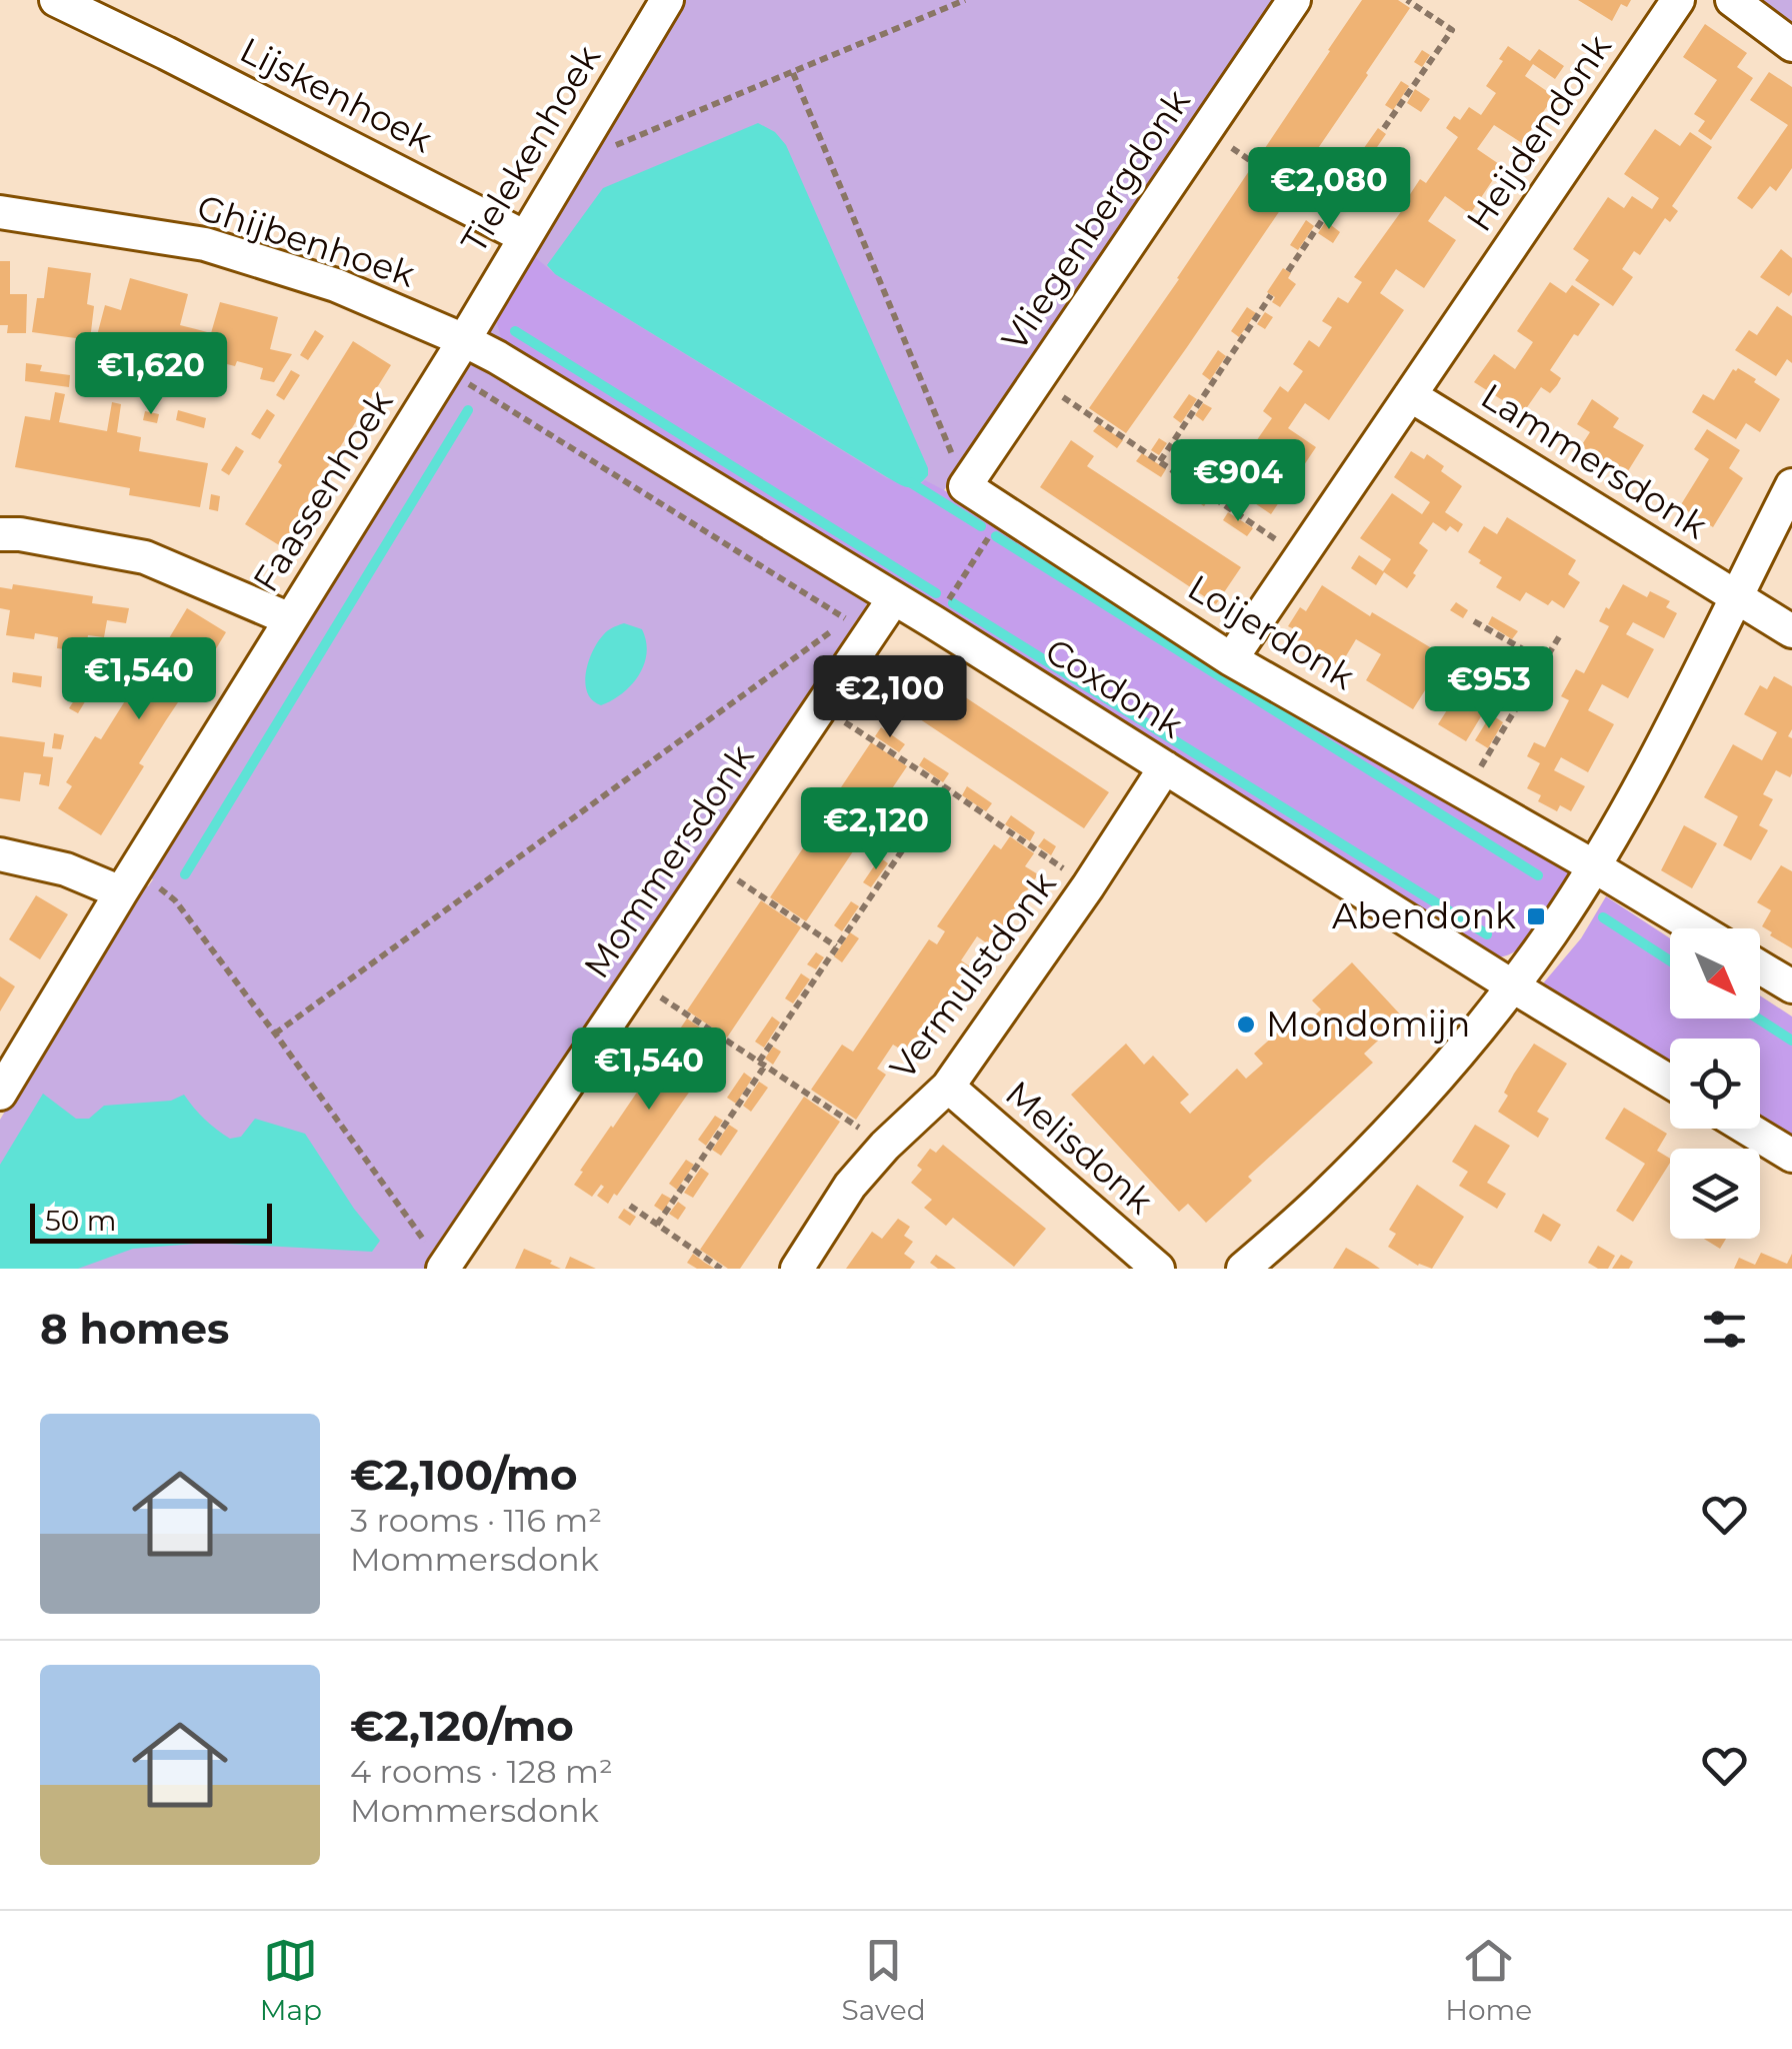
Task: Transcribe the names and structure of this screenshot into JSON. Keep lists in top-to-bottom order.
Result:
{
  "streets": {
    "street": [
      "Lijskenhoek",
      "Heijdendonk",
      "Tielekenhoek",
      "Vliegenbergdonk",
      "Ghijbenhoek",
      "Lammersdonk",
      "Faassenhoek",
      "Loijerdonk",
      "Coxdonk",
      "Mommersdonk",
      "Vermulstdonk",
      "Melisdonk"
    ]
  },
  "crossings": [
    ["Lijskenhoek", "Tielekenhoek"],
    ["Heijdendonk", "Lammersdonk"],
    ["Heijdendonk", "Loijerdonk"],
    ["Tielekenhoek", "Ghijbenhoek"],
    ["Tielekenhoek", "Faassenhoek"],
    ["Tielekenhoek", "Coxdonk"],
    ["Vliegenbergdonk", "Loijerdonk"],
    ["Ghijbenhoek", "Faassenhoek"],
    ["Ghijbenhoek", "Coxdonk"],
    ["Faassenhoek", "Coxdonk"],
    ["Coxdonk", "Mommersdonk"],
    ["Coxdonk", "Vermulstdonk"],
    ["Vermulstdonk", "Melisdonk"]
  ],
  "places": {
    "transit": ["Abendonk"],
    "other": ["Mondomijn"]
  },
  "scale_bar": "50 m",
  "north": "bottom right",
  "page": {
    "price": [
      "€2,080",
      "€1,620",
      "€904",
      "€1,540",
      "€953",
      "€2,100",
      "€2,120",
      "€1,540"
    ],
    "scale": "50 m",
    "heading": "8 homes",
    "list": [
      {
        "name": "€2,100/mo",
        "note": "3 rooms · 116 m² · Mommersdonk"
      },
      {
        "name": "€2,120/mo",
        "note": "4 rooms · 128 m² · Mommersdonk"
      }
    ],
    "tabs": ["Map", "Saved", "Home"]
  }
}
